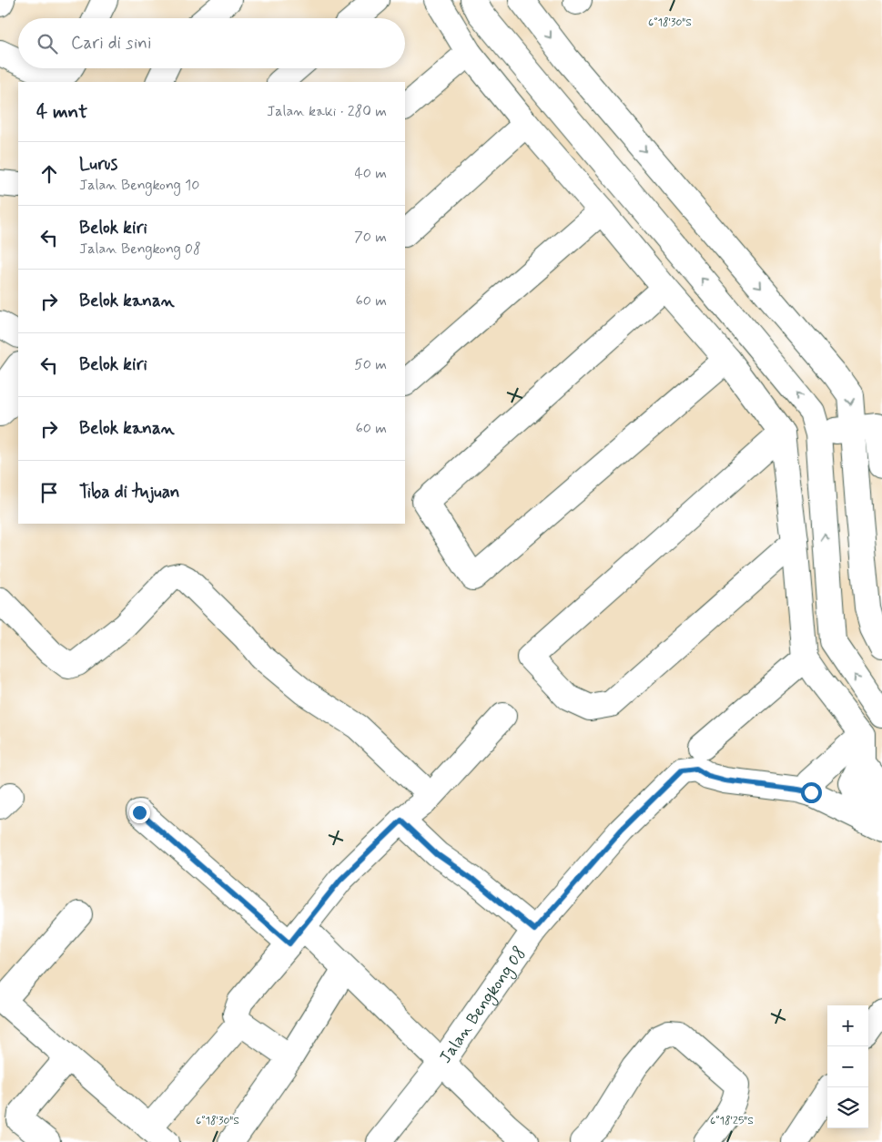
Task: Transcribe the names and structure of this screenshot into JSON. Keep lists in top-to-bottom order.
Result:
{
  "streets": {
    "street": ["Jalan Bengkong 08"]
  },
  "page": {
    "search": "Cari di sini",
    "heading": ["4 mnt", "Jalan kaki · 280 m"],
    "list": [
      ["Lurus", "Jalan Bengkong 10", "40 m"],
      ["Belok kiri", "Jalan Bengkong 08", "70 m"],
      ["Belok kanan", "60 m"],
      ["Belok kiri", "50 m"],
      ["Belok kanan", "60 m"],
      "Tiba di tujuan"
    ],
    "map_buttons": ["+", "−"]
  },
  "coordinates": ["6°18'30\"S", "6°18'25\"S"]
}
